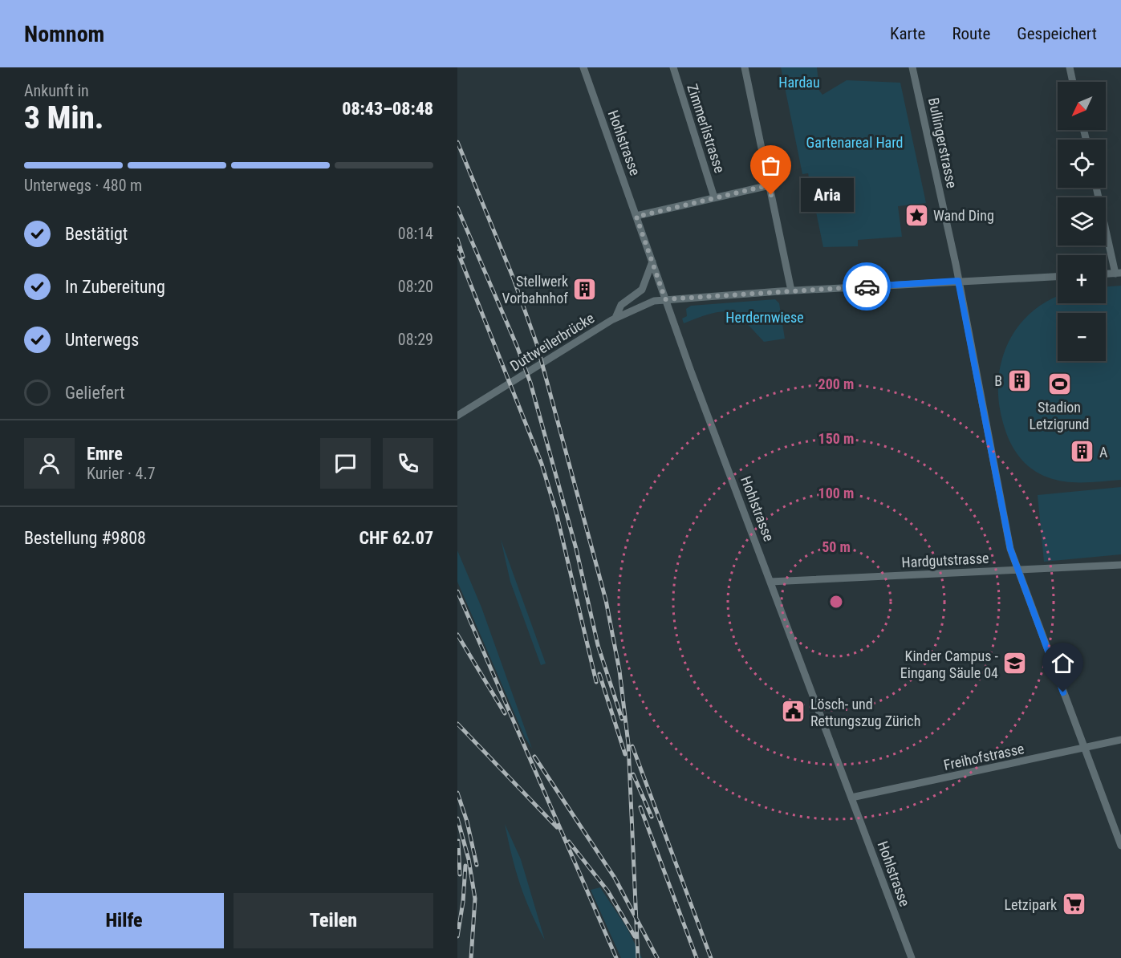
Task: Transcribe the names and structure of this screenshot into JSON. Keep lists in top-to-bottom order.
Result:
{
  "streets": {
    "street": [
      "Zimmerlistrasse",
      "Hohlstrasse",
      "Bullingerstrasse",
      "Duttweilerbrücke",
      "Hardgutstrasse",
      "Freihofstrasse"
    ]
  },
  "crossings": [
    ["Hohlstrasse", "Duttweilerbrücke"],
    ["Hohlstrasse", "Hardgutstrasse"],
    ["Hohlstrasse", "Freihofstrasse"],
    ["Bullingerstrasse", "Duttweilerbrücke"],
    ["Bullingerstrasse", "Hardgutstrasse"],
    ["Bullingerstrasse", "Freihofstrasse"]
  ],
  "parks": ["Hardau", "Gartenareal Hard", "Herdernwiese"],
  "places": {
    "other": ["Aria"],
    "place": ["Wand Ding"],
    "building": ["Stellwerk Vorbahnhof", "B", "A"],
    "sports": ["Stadion Letzigrund"],
    "school or university": ["Kinder Campus - Eingang Säule 04"],
    "public building": ["Lösch- und Rettungszug Zürich"],
    "supermarket": ["Letzipark"]
  },
  "north": "bottom left",
  "page": {
    "header": "Nomnom",
    "nav": ["Karte", "Route", "Gespeichert"],
    "heading": ["3 Min.", "Ankunft in", "08:43–08:48"],
    "panel": [
      "Emre",
      "Kurier · 4.7",
      "Bestellung #9808",
      "CHF 62.07"
    ],
    "map_buttons": ["+", "−"],
    "bar": "Unterwegs · 480 m",
    "bubble": "Aria",
    "list": [
      ["Bestätigt", "08:14"],
      ["In Zubereitung", "08:20"],
      ["Unterwegs", "08:29"],
      "Geliefert"
    ],
    "buttons": ["Hilfe", "Teilen"]
  },
  "rings": [
    "200 m",
    "150 m",
    "100 m",
    "50 m"
  ]
}
